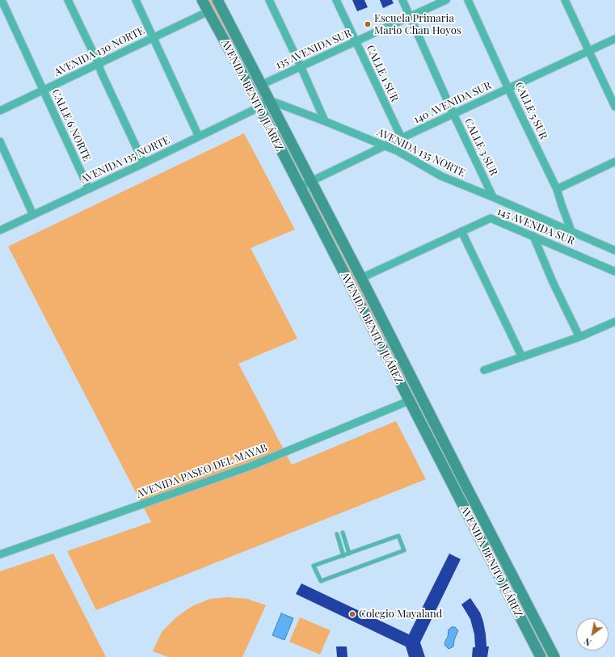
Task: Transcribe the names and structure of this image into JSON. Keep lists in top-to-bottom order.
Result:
{
  "streets": {
    "main road": ["AVENIDA BENITO JUÁREZ"],
    "street": [
      "135 AVENIDA SUR",
      "AVENIDA 130 NORTE",
      "CALLE 1 SUR",
      "140 AVENIDA SUR",
      "CALLE 5 SUR",
      "CALLE 6 NORTE",
      "CALLE 3 SUR",
      "AVENIDA 135 NORTE",
      "145 AVENIDA SUR",
      "AVENIDA PASEO DEL MAYAB"
    ]
  },
  "crossings": [
    ["135 AVENIDA SUR", "CALLE 1 SUR"],
    ["135 AVENIDA SUR", "AVENIDA BENITO JUÁREZ"],
    ["135 AVENIDA SUR", "CALLE 3 SUR"],
    ["AVENIDA 130 NORTE", "AVENIDA BENITO JUÁREZ"],
    ["AVENIDA 130 NORTE", "CALLE 6 NORTE"],
    ["CALLE 1 SUR", "140 AVENIDA SUR"],
    ["AVENIDA BENITO JUÁREZ", "140 AVENIDA SUR"],
    ["AVENIDA BENITO JUÁREZ", "AVENIDA 135 NORTE"],
    ["AVENIDA BENITO JUÁREZ", "145 AVENIDA SUR"],
    ["AVENIDA BENITO JUÁREZ", "AVENIDA PASEO DEL MAYAB"],
    ["140 AVENIDA SUR", "CALLE 5 SUR"],
    ["140 AVENIDA SUR", "CALLE 3 SUR"],
    ["140 AVENIDA SUR", "AVENIDA 135 NORTE"],
    ["CALLE 5 SUR", "AVENIDA 135 NORTE"],
    ["CALLE 6 NORTE", "AVENIDA 135 NORTE"],
    ["CALLE 3 SUR", "AVENIDA 135 NORTE"]
  ],
  "places": ["Escuela Primaria Mario Chan Hoyos", "Colegio Mayaland"],
  "north": "bottom left"
}
